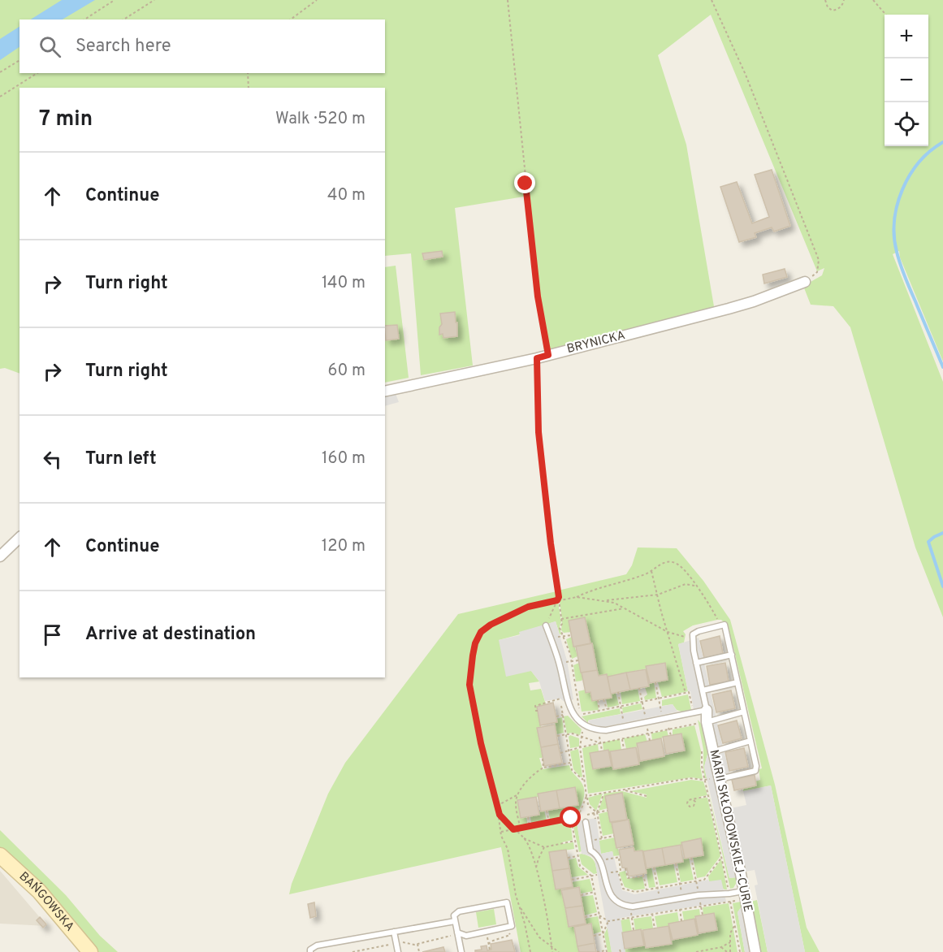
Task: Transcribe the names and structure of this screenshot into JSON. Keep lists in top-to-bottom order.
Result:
{
  "streets": {
    "street": ["BRYNICKA", "MARII SKŁODOWSKIEJ-CURIE", "BAŃGOWSKA"]
  },
  "page": {
    "map_buttons": ["+", "−"],
    "search": "Search here",
    "heading": ["7 min", "Walk · 520 m"],
    "list": [
      ["Continue", "40 m"],
      ["Turn right", "140 m"],
      ["Turn right", "60 m"],
      ["Turn left", "160 m"],
      ["Continue", "120 m"],
      "Arrive at destination"
    ]
  }
}
